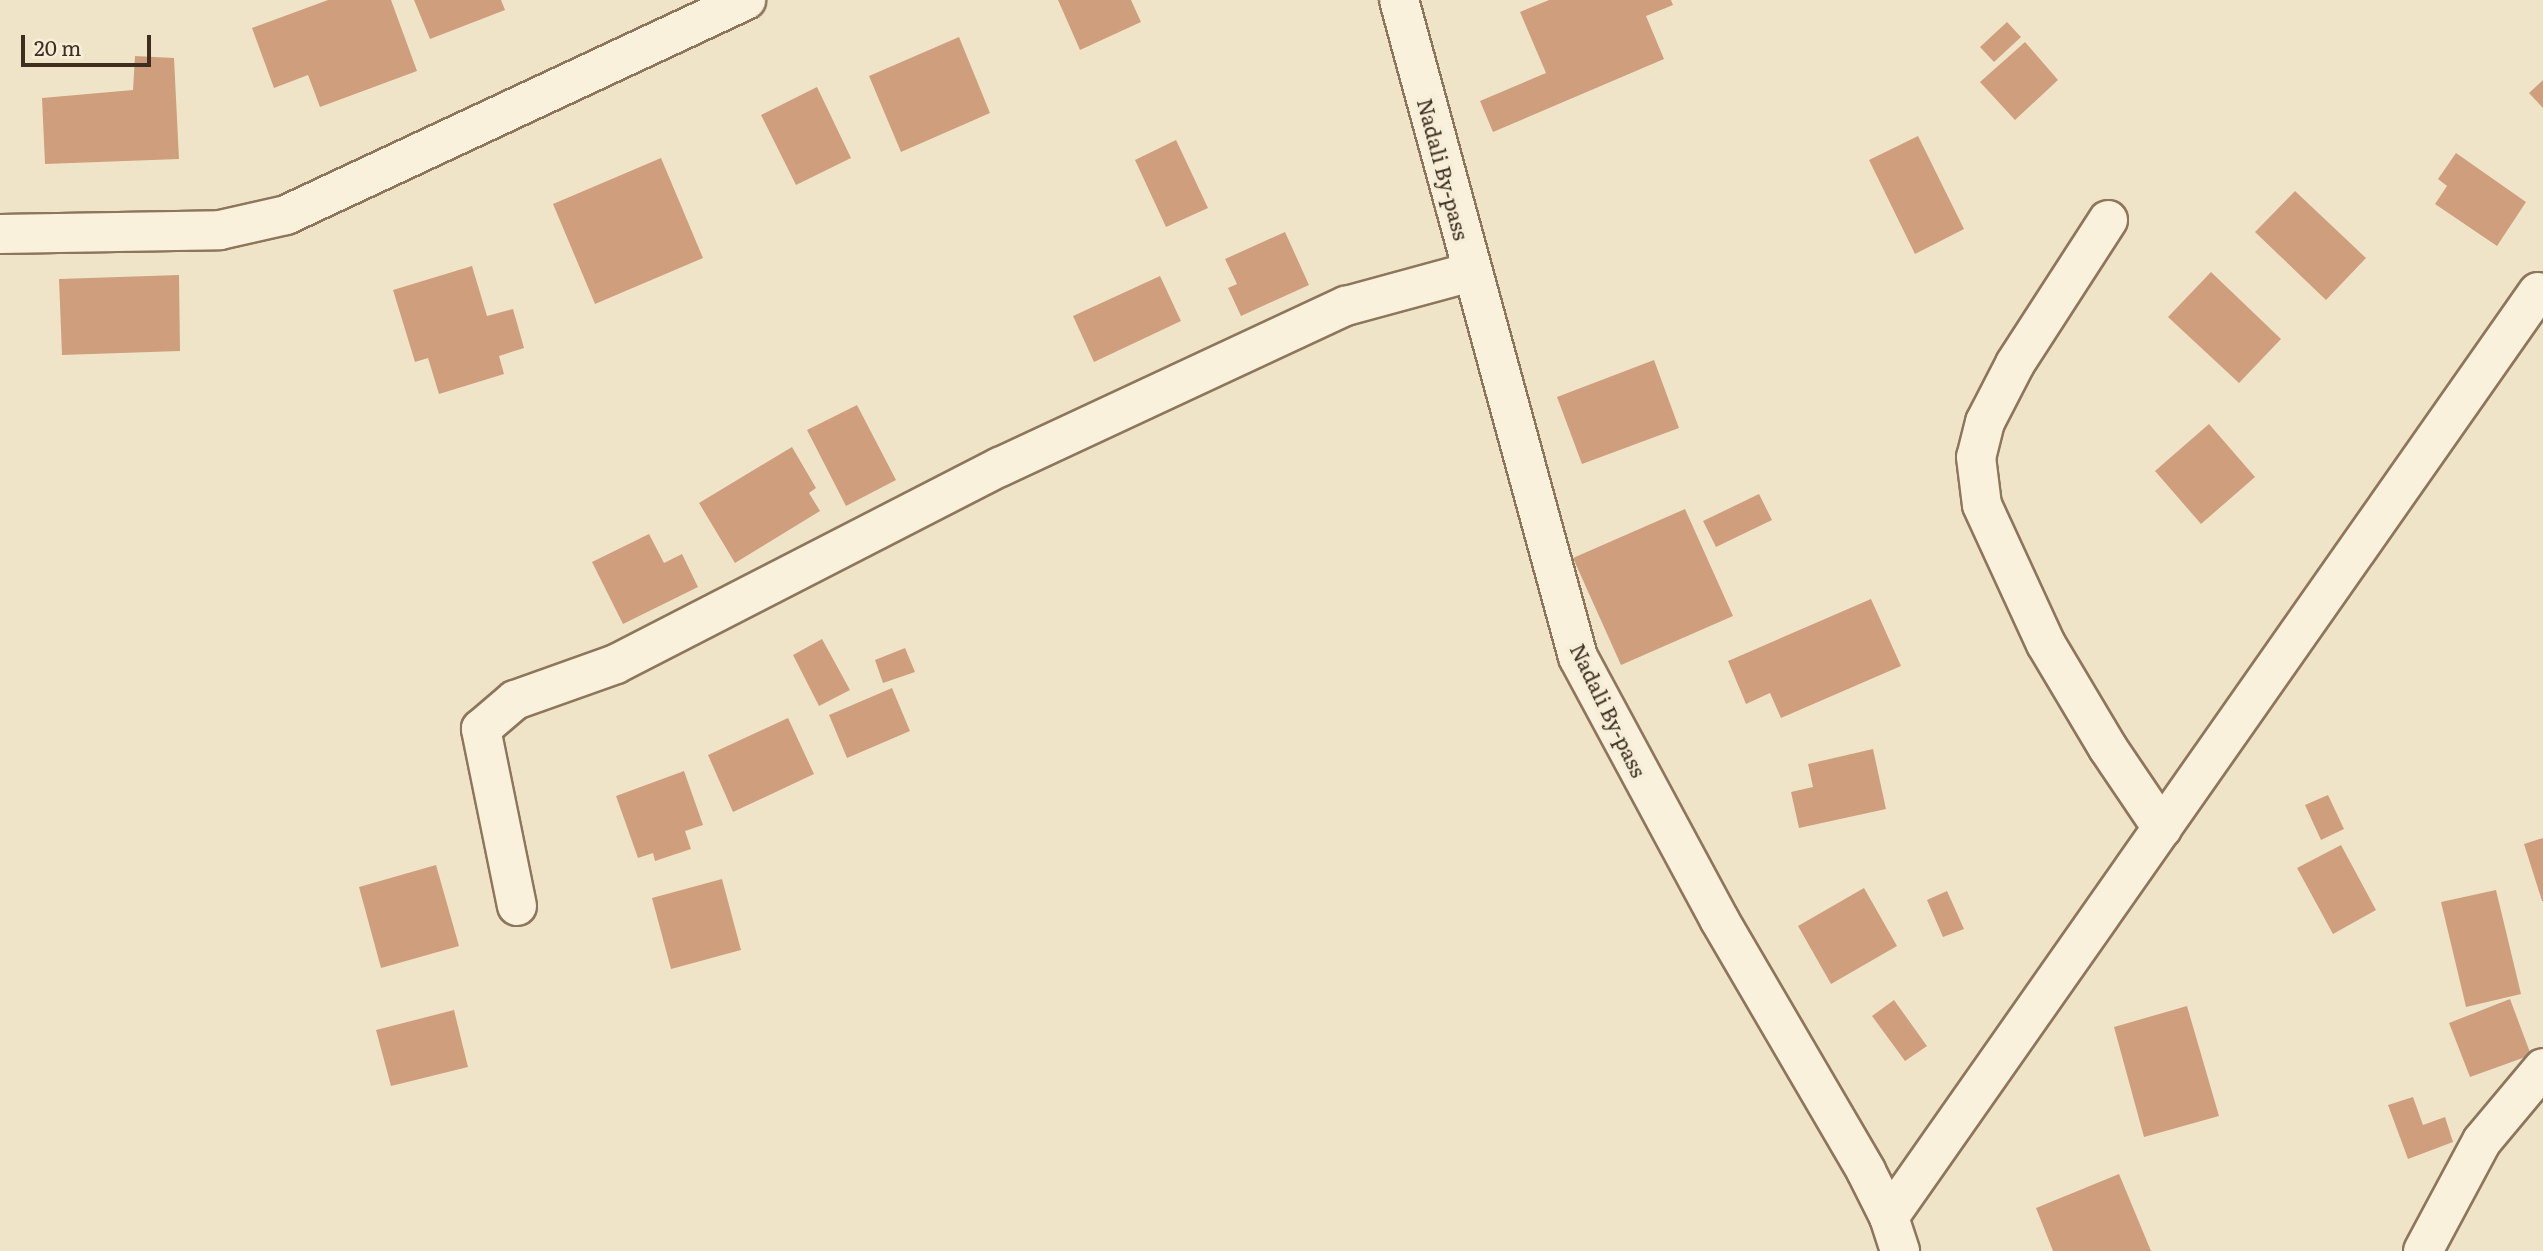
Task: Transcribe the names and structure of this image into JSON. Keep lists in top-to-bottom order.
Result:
{
  "streets": {
    "street": ["Nadali By-pass"]
  },
  "scale_bar": "20 m"
}
